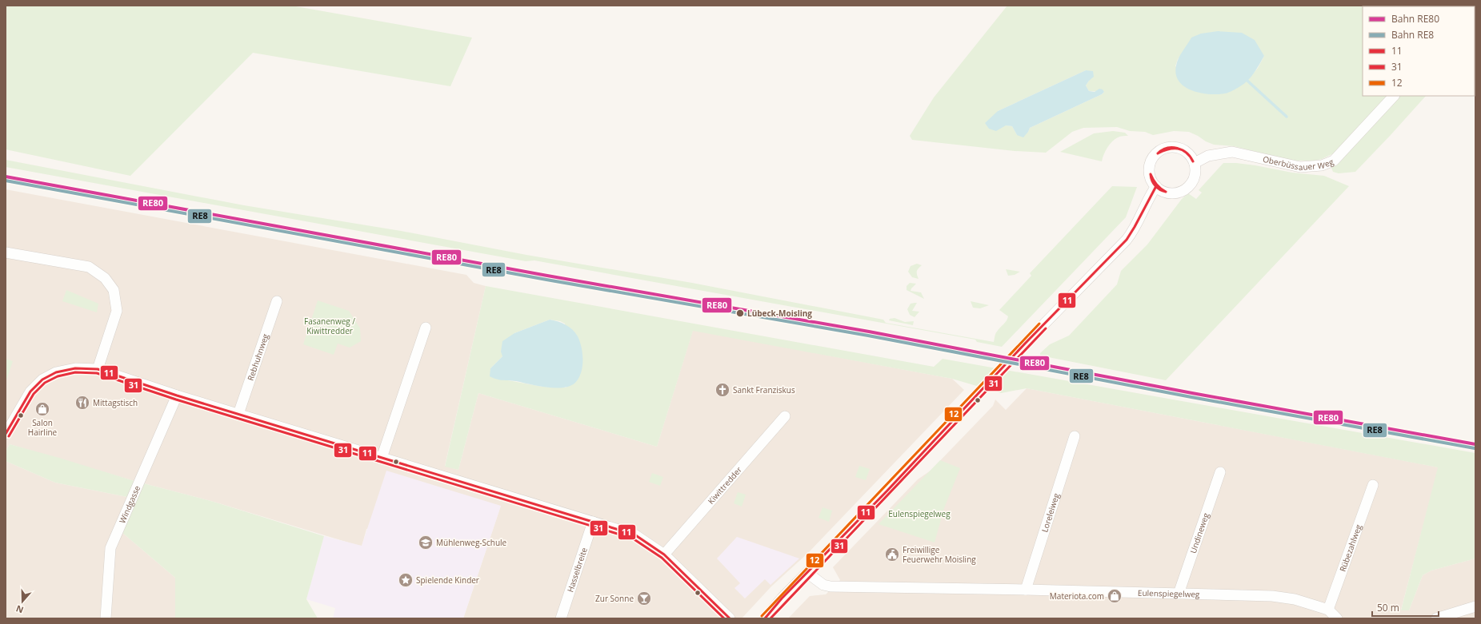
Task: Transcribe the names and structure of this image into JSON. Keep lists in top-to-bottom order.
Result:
{
  "streets": {
    "street": [
      "Oberbüssauer Weg",
      "Rebhuhnweg",
      "Kiwittredder",
      "Windgasse",
      "Loreleiweg",
      "Undineweg",
      "Rübezahlweg",
      "Hasselbreite",
      "Eulenspiegelweg"
    ]
  },
  "crossings": [
    ["Loreleiweg", "Eulenspiegelweg"],
    ["Undineweg", "Eulenspiegelweg"],
    ["Rübezahlweg", "Eulenspiegelweg"]
  ],
  "parks": ["Fasanenweg / Kiwittredder", "Eulenspiegelweg"],
  "places": {
    "other": ["Lübeck-Moisling"],
    "church": ["Sankt Franziskus"],
    "restaurant": ["Mittagstisch"],
    "shop": ["Salon Hairline", "Materiota.com"],
    "school or university": ["Mühlenweg-Schule"],
    "public building": ["Freiwillige Feuerwehr Moisling"],
    "place": ["Spielende Kinder"],
    "bar": ["Zur Sonne"]
  },
  "lines": [
    "transit line 11",
    "rail line RE80",
    "rail line RE8",
    "transit line 12",
    "transit line 31"
  ],
  "legend": [
    "Bahn RE80",
    "Bahn RE8",
    "11",
    "31",
    "12"
  ],
  "scale_bar": "50 m",
  "north": "bottom"
}
